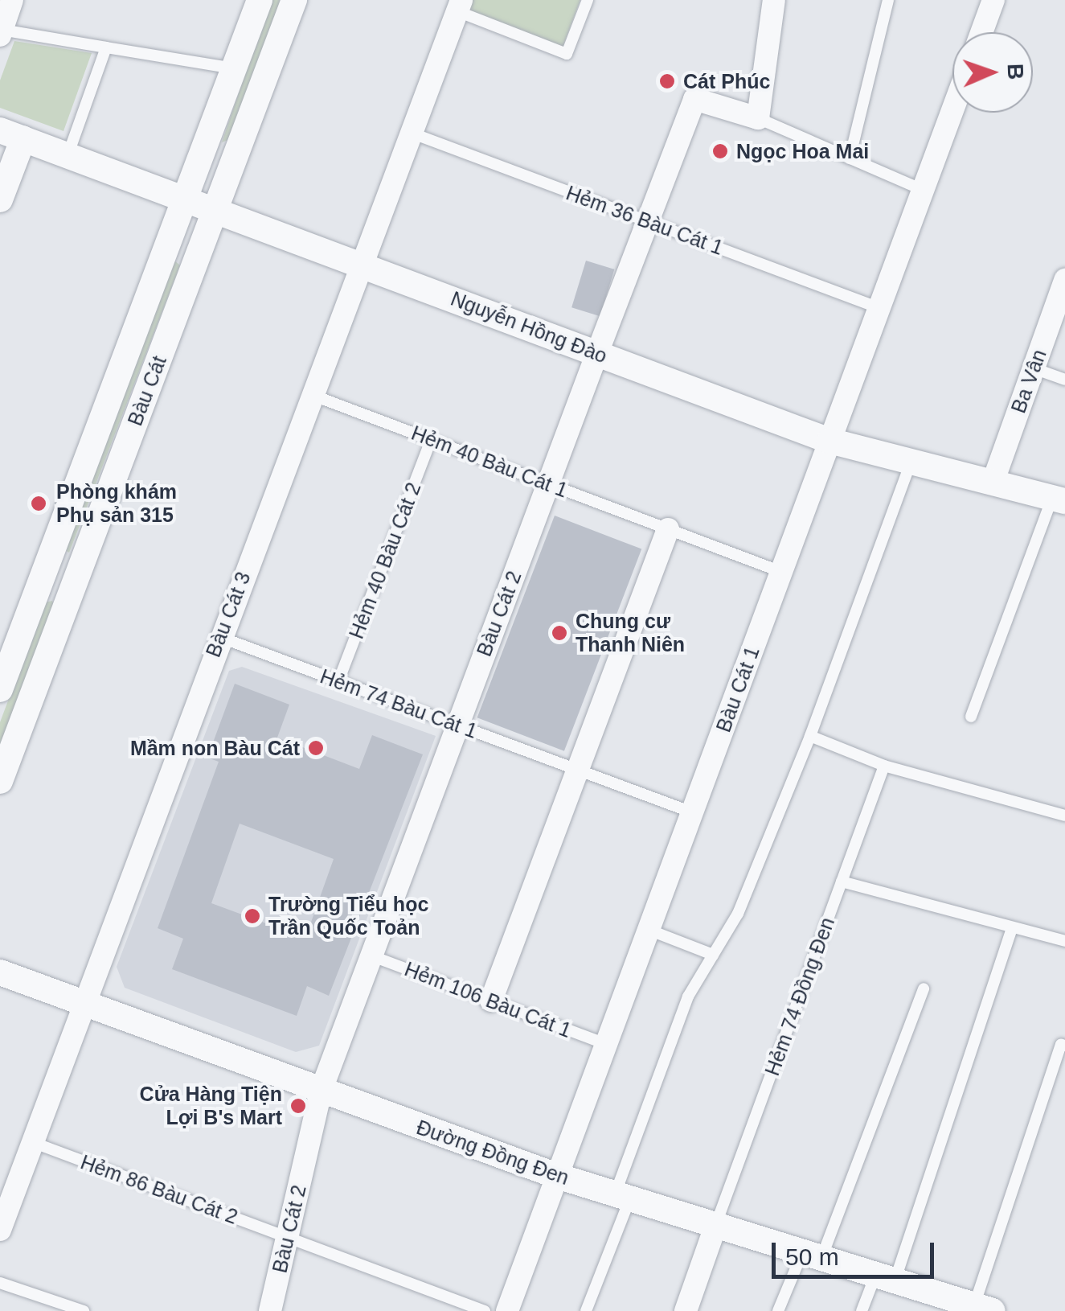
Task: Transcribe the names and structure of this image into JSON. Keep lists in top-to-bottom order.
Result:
{
  "streets": {
    "street": [
      "Nguyễn Hồng Đào",
      "Ba Vân",
      "Bàu Cát",
      "Bàu Cát 2",
      "Bàu Cát 3",
      "Bàu Cát 1",
      "Đường Đồng Đen"
    ],
    "lane": [
      "Hẻm 36 Bàu Cát 1",
      "Hẻm 40 Bàu Cát 1",
      "Hẻm 40 Bàu Cát 2",
      "Hẻm 74 Bàu Cát 1",
      "Hẻm 74 Đồng Đen",
      "Hẻm 106 Bàu Cát 1",
      "Hẻm 86 Bàu Cát 2"
    ]
  },
  "crossings": [
    ["Hẻm 36 Bàu Cát 1", "Bàu Cát 2"],
    ["Hẻm 36 Bàu Cát 1", "Bàu Cát 3"],
    ["Hẻm 36 Bàu Cát 1", "Bàu Cát 1"],
    ["Nguyễn Hồng Đào", "Ba Vân"],
    ["Nguyễn Hồng Đào", "Bàu Cát"],
    ["Nguyễn Hồng Đào", "Bàu Cát 2"],
    ["Nguyễn Hồng Đào", "Bàu Cát 3"],
    ["Nguyễn Hồng Đào", "Bàu Cát 1"],
    ["Hẻm 40 Bàu Cát 1", "Hẻm 40 Bàu Cát 2"],
    ["Hẻm 40 Bàu Cát 1", "Bàu Cát 2"],
    ["Hẻm 40 Bàu Cát 1", "Bàu Cát 3"],
    ["Hẻm 40 Bàu Cát 1", "Bàu Cát 1"],
    ["Hẻm 40 Bàu Cát 2", "Hẻm 74 Bàu Cát 1"],
    ["Bàu Cát 2", "Hẻm 74 Bàu Cát 1"],
    ["Bàu Cát 2", "Hẻm 106 Bàu Cát 1"],
    ["Bàu Cát 2", "Đường Đồng Đen"],
    ["Bàu Cát 2", "Hẻm 86 Bàu Cát 2"],
    ["Bàu Cát 3", "Hẻm 74 Bàu Cát 1"],
    ["Bàu Cát 3", "Đường Đồng Đen"],
    ["Bàu Cát 3", "Hẻm 86 Bàu Cát 2"],
    ["Bàu Cát 1", "Hẻm 74 Bàu Cát 1"],
    ["Bàu Cát 1", "Hẻm 106 Bàu Cát 1"],
    ["Bàu Cát 1", "Đường Đồng Đen"],
    ["Hẻm 74 Đồng Đen", "Đường Đồng Đen"]
  ],
  "places": [
    "Cát Phúc",
    "Ngọc Hoa Mai",
    "Phòng khám Phụ sản 315",
    "Chung cư Thanh Niên",
    "Mầm non Bàu Cát",
    "Trường Tiểu học Trần Quốc Toản",
    "Cửa Hàng Tiện Lợi B's Mart"
  ],
  "scale_bar": "50 m",
  "north": "right"
}
